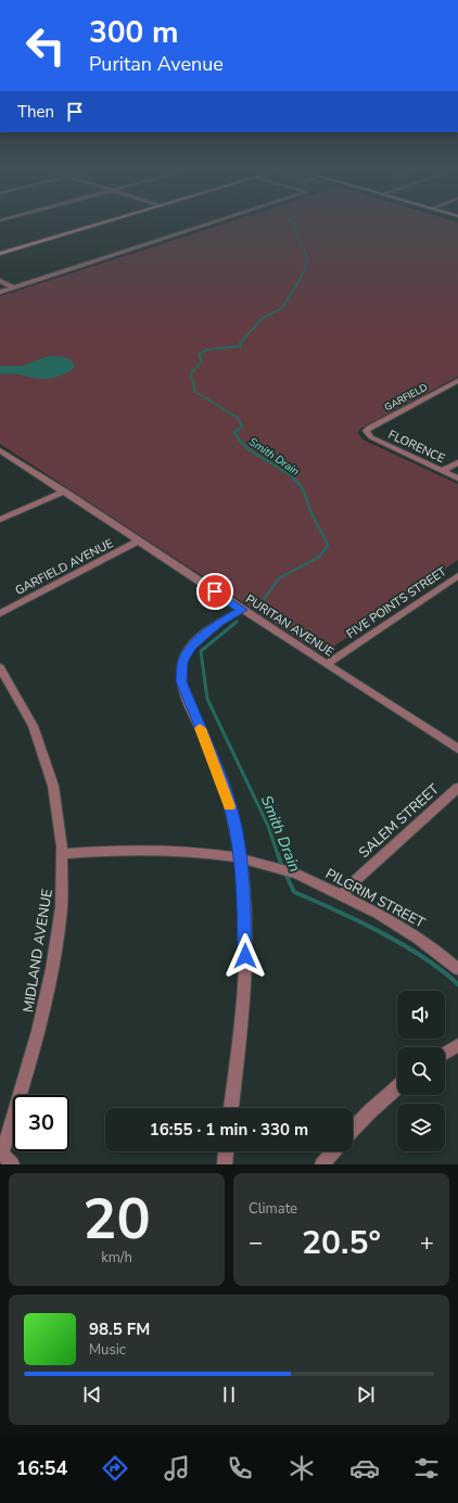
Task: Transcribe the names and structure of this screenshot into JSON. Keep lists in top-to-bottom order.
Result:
{
  "streets": {
    "street": [
      "GARFIELD",
      "FLORENCE",
      "GARFIELD AVENUE",
      "FIVE POINTS STREET",
      "PURITAN AVENUE",
      "SALEM STREET",
      "PILGRIM STREET",
      "MIDLAND AVENUE"
    ]
  },
  "crossings": [
    ["GARFIELD", "FLORENCE"],
    ["GARFIELD AVENUE", "PURITAN AVENUE"],
    ["FIVE POINTS STREET", "PURITAN AVENUE"],
    ["SALEM STREET", "PILGRIM STREET"],
    ["PILGRIM STREET", "MIDLAND AVENUE"]
  ],
  "water": ["Smith Drain"],
  "page": {
    "turn": ["300 m", "Puritan Avenue"],
    "then": "Then",
    "limit": "30",
    "trip": "16:55 · 1 min · 330 m",
    "tile": [
      ["20", "km/h"],
      "Climate"
    ],
    "heat": ["−", "20.5°", "+"],
    "song": ["98.5 FM", "Music"],
    "tabs": "16:54"
  }
}
